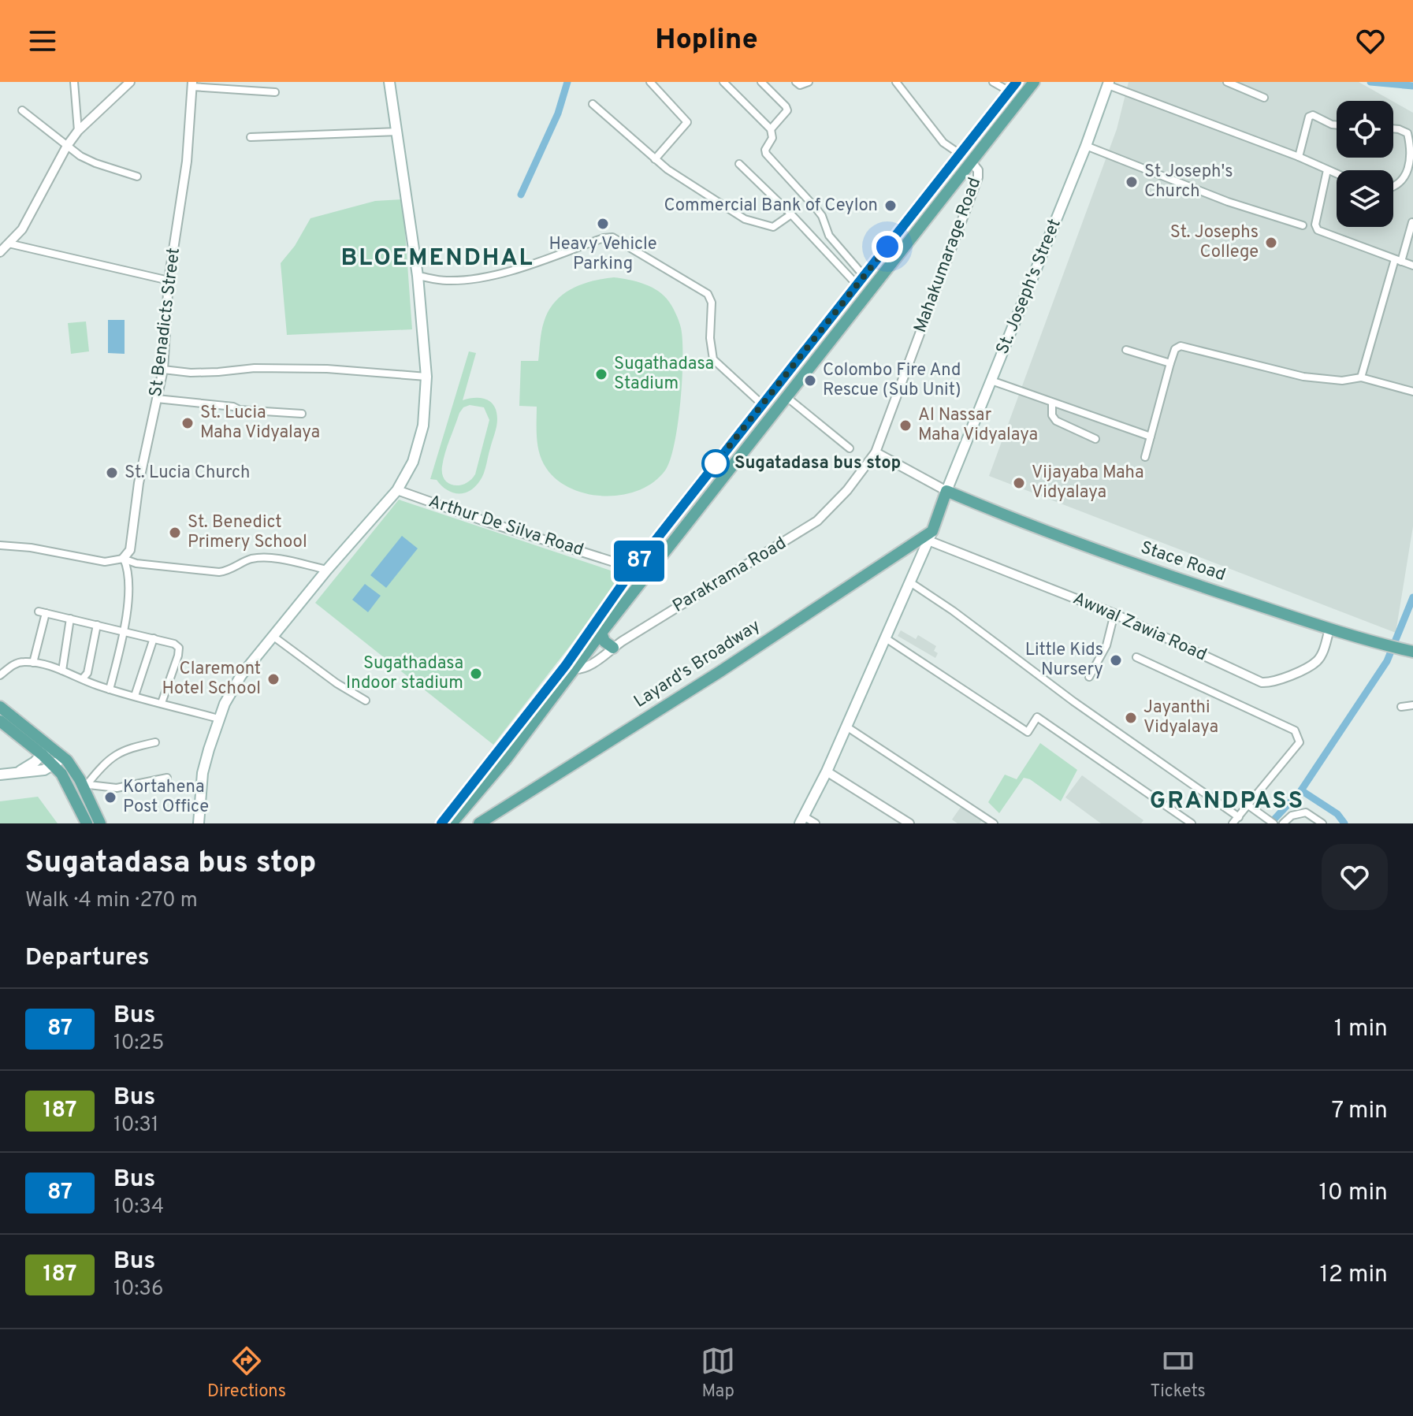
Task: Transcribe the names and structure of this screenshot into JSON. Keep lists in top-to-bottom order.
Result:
{
  "streets": {
    "main road": ["St. Joseph's Street", "Stace Road", "Layard's Broadway"],
    "street": [
      "Mahakumarage Road",
      "St Benadicts Street",
      "Arthur De Silva Road",
      "Parakrama Road",
      "Awwal Zawia Road"
    ]
  },
  "crossings": [
    ["Mahakumarage Road", "Parakrama Road"],
    ["St. Joseph's Street", "Stace Road"],
    ["Stace Road", "Awwal Zawia Road"],
    ["Awwal Zawia Road", "Layard's Broadway"]
  ],
  "districts": ["BLOEMENDHAL", "GRANDPASS"],
  "places": [
    "St Joseph's Church",
    "Commercial Bank of Ceylon",
    "Heavy Vehicle Parking",
    "St. Josephs College",
    "Sugathadasa Stadium",
    "Colombo Fire And Rescue (Sub Unit)",
    "St. Lucia Maha Vidyalaya",
    "Al Nassar Maha Vidyalaya",
    "Sugatadasa bus stop",
    "St. Lucia Church",
    "Vijayaba Maha Vidyalaya",
    "St. Benedict Primery School",
    "Little Kids Nursery",
    "Sugathadasa Indoor stadium",
    "Claremont Hotel School",
    "Jayanthi Vidyalaya",
    "Kortahena Post Office"
  ],
  "lines": ["bus line 87"],
  "page": {
    "header": "Hopline",
    "on_map": "87",
    "heading": [
      ["Sugatadasa bus stop", "Walk · 4 min · 270 m"],
      "Departures"
    ],
    "list": [
      {
        "mark": "87",
        "name": "Bus",
        "note": "10:25",
        "value": "1 min"
      },
      {
        "mark": "187",
        "name": "Bus",
        "note": "10:31",
        "value": "7 min"
      },
      {
        "mark": "87",
        "name": "Bus",
        "note": "10:34",
        "value": "10 min"
      },
      {
        "mark": "187",
        "name": "Bus",
        "note": "10:36",
        "value": "12 min"
      }
    ],
    "tabs": ["Directions", "Map", "Tickets"]
  }
}
